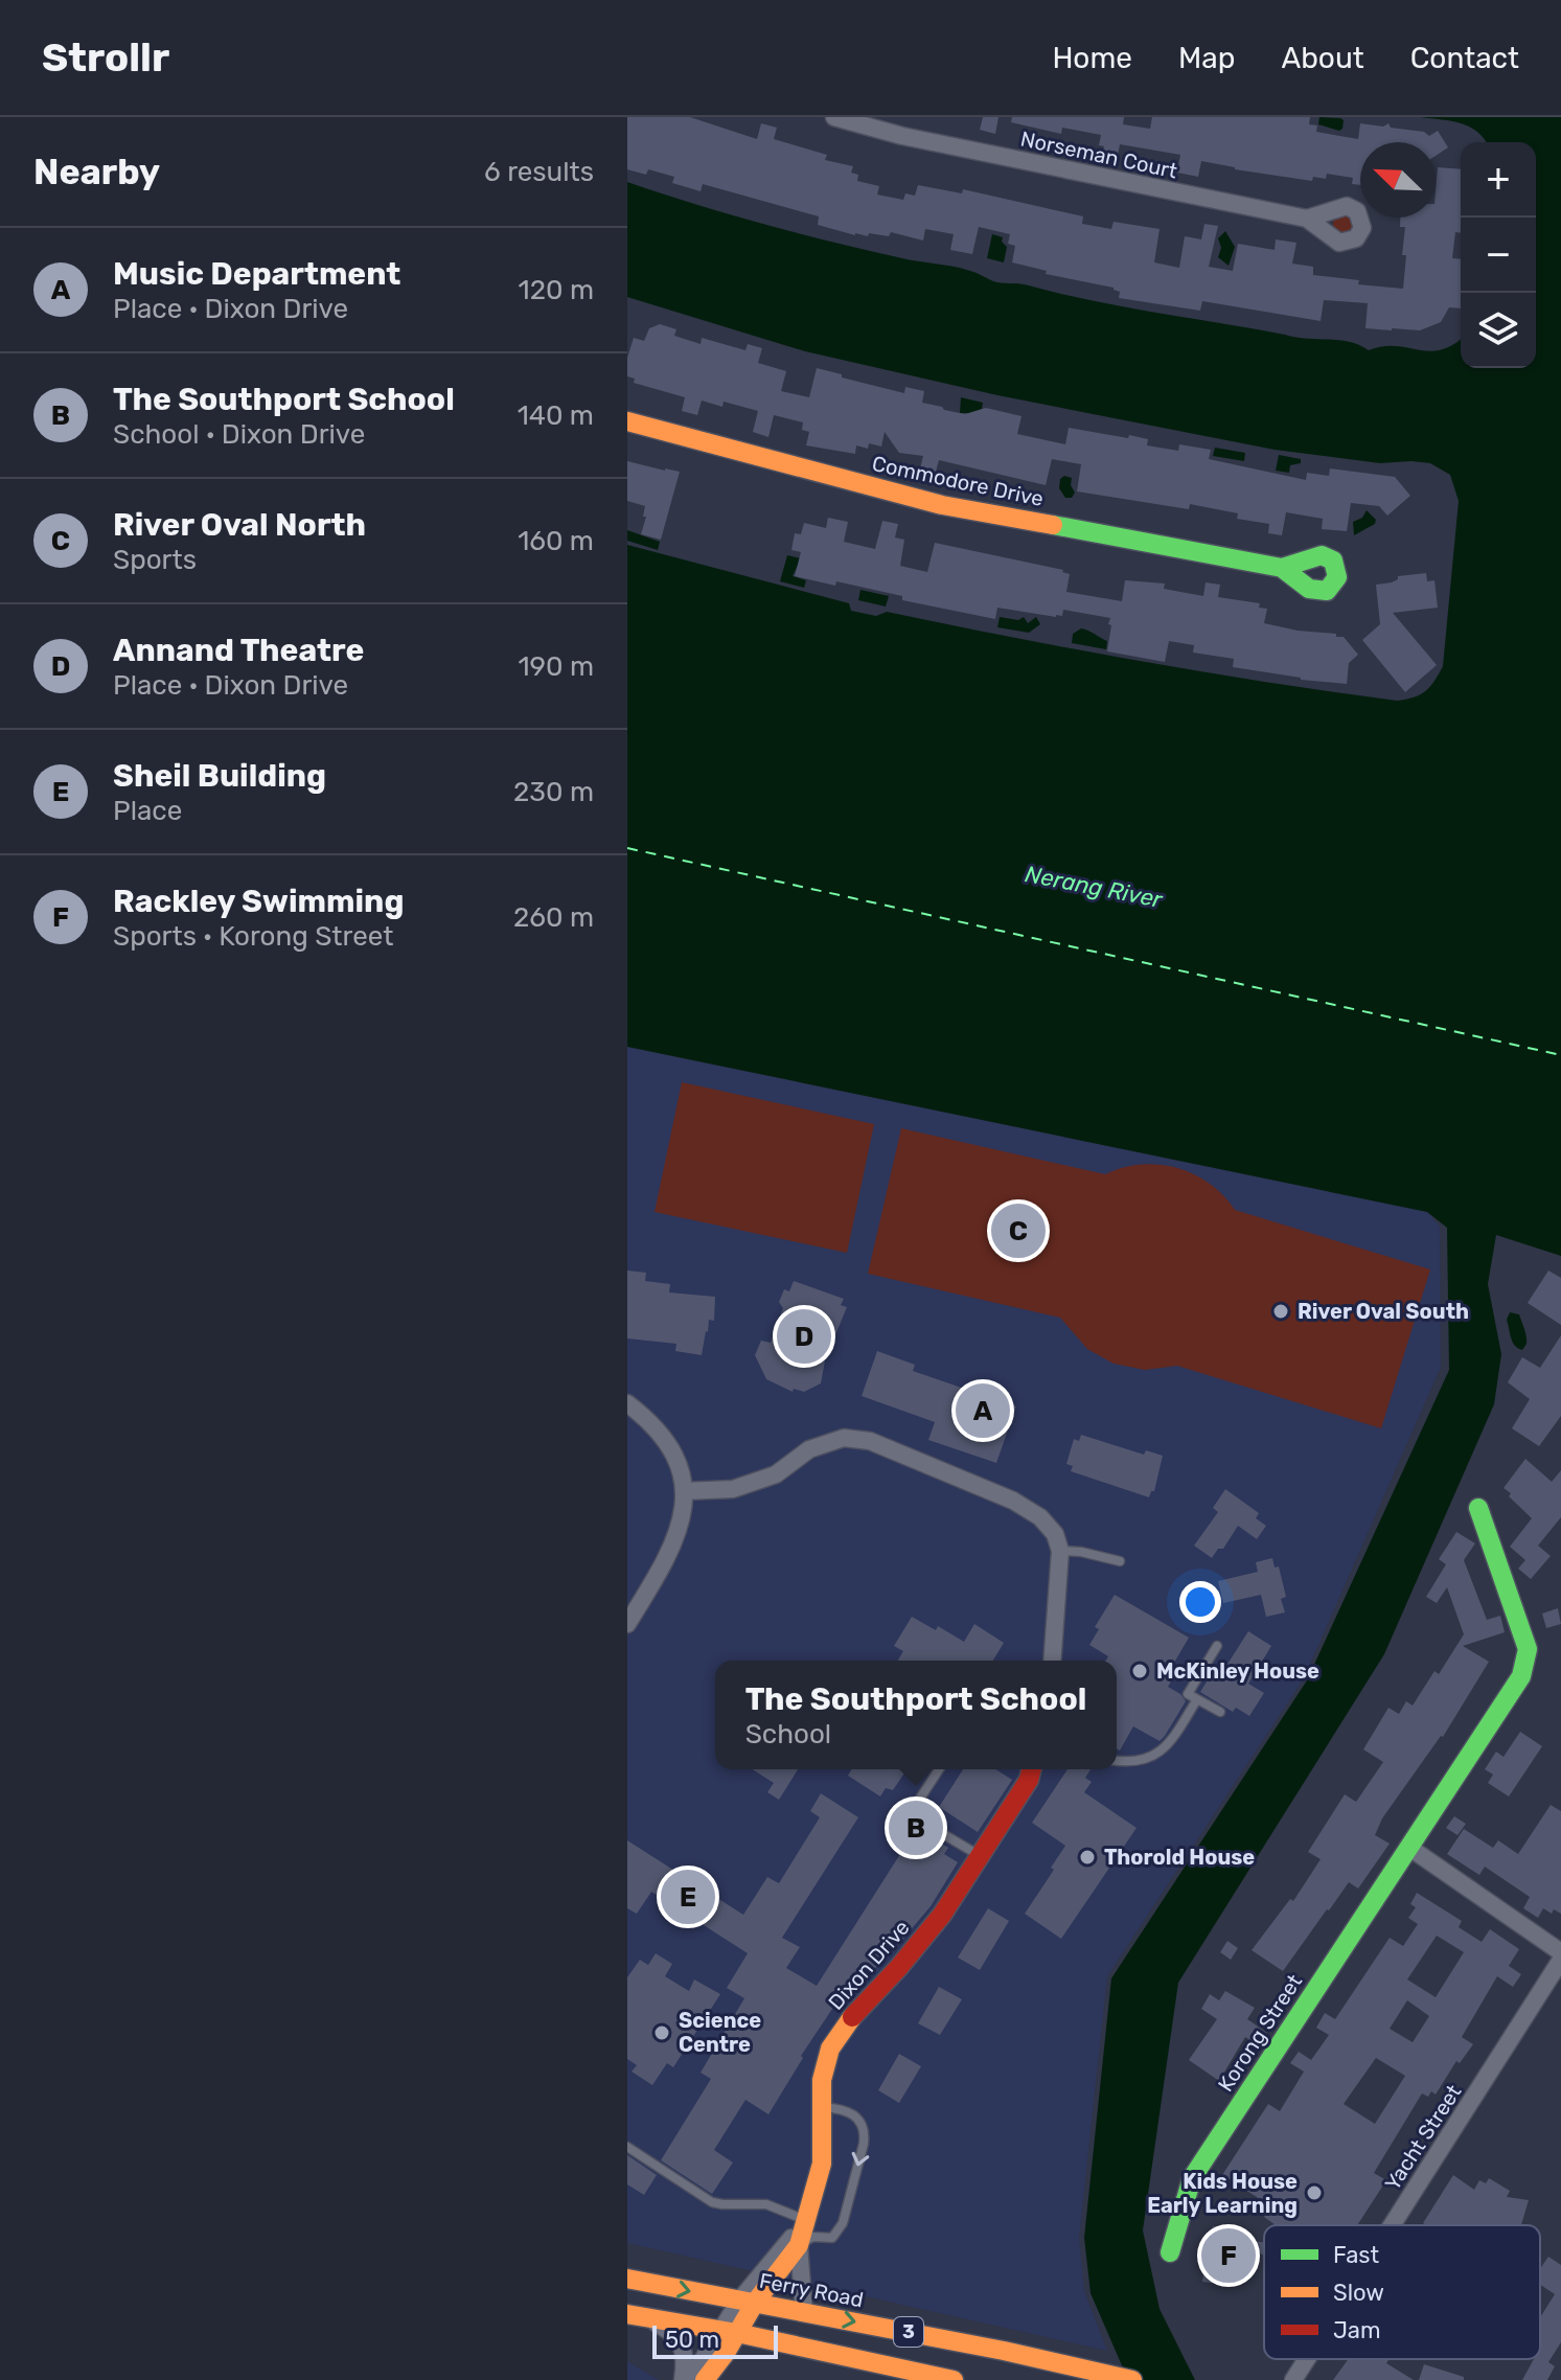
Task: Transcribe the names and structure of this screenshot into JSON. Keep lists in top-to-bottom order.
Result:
{
  "streets": {
    "street": [
      "Norseman Court",
      "Commodore Drive",
      "Dixon Drive",
      "Korong Street",
      "Yacht Street",
      "Ferry Road",
      "3"
    ]
  },
  "crossings": [
    ["Dixon Drive", "Ferry Road"]
  ],
  "water": ["Nerang River"],
  "places": [
    "River Oval South",
    "McKinley House",
    "Thorold House",
    "Science Centre",
    "Kids House Early Learning"
  ],
  "legend": ["Fast", "Slow", "Jam"],
  "scale_bar": "50 m",
  "north": "top left",
  "page": {
    "header": "Strollr",
    "nav": [
      "Home",
      "Map",
      "About",
      "Contact"
    ],
    "heading": ["Nearby", "6 results"],
    "map_buttons": ["+", "−"],
    "list": [
      {
        "mark": "A",
        "name": "Music Department",
        "note": "Place · Dixon Drive",
        "value": "120 m"
      },
      {
        "mark": "B",
        "name": "The Southport School",
        "note": "School · Dixon Drive",
        "value": "140 m"
      },
      {
        "mark": "C",
        "name": "River Oval North",
        "note": "Sports",
        "value": "160 m"
      },
      {
        "mark": "D",
        "name": "Annand Theatre",
        "note": "Place · Dixon Drive",
        "value": "190 m"
      },
      {
        "mark": "E",
        "name": "Sheil Building",
        "note": "Place",
        "value": "230 m"
      },
      {
        "mark": "F",
        "name": "Rackley Swimming",
        "note": "Sports · Korong Street",
        "value": "260 m"
      }
    ],
    "pins": [
      "C",
      "D",
      "A",
      "B",
      "E",
      "F"
    ],
    "popup": ["The Southport School", "School"],
    "scale": "50 m"
  }
}
